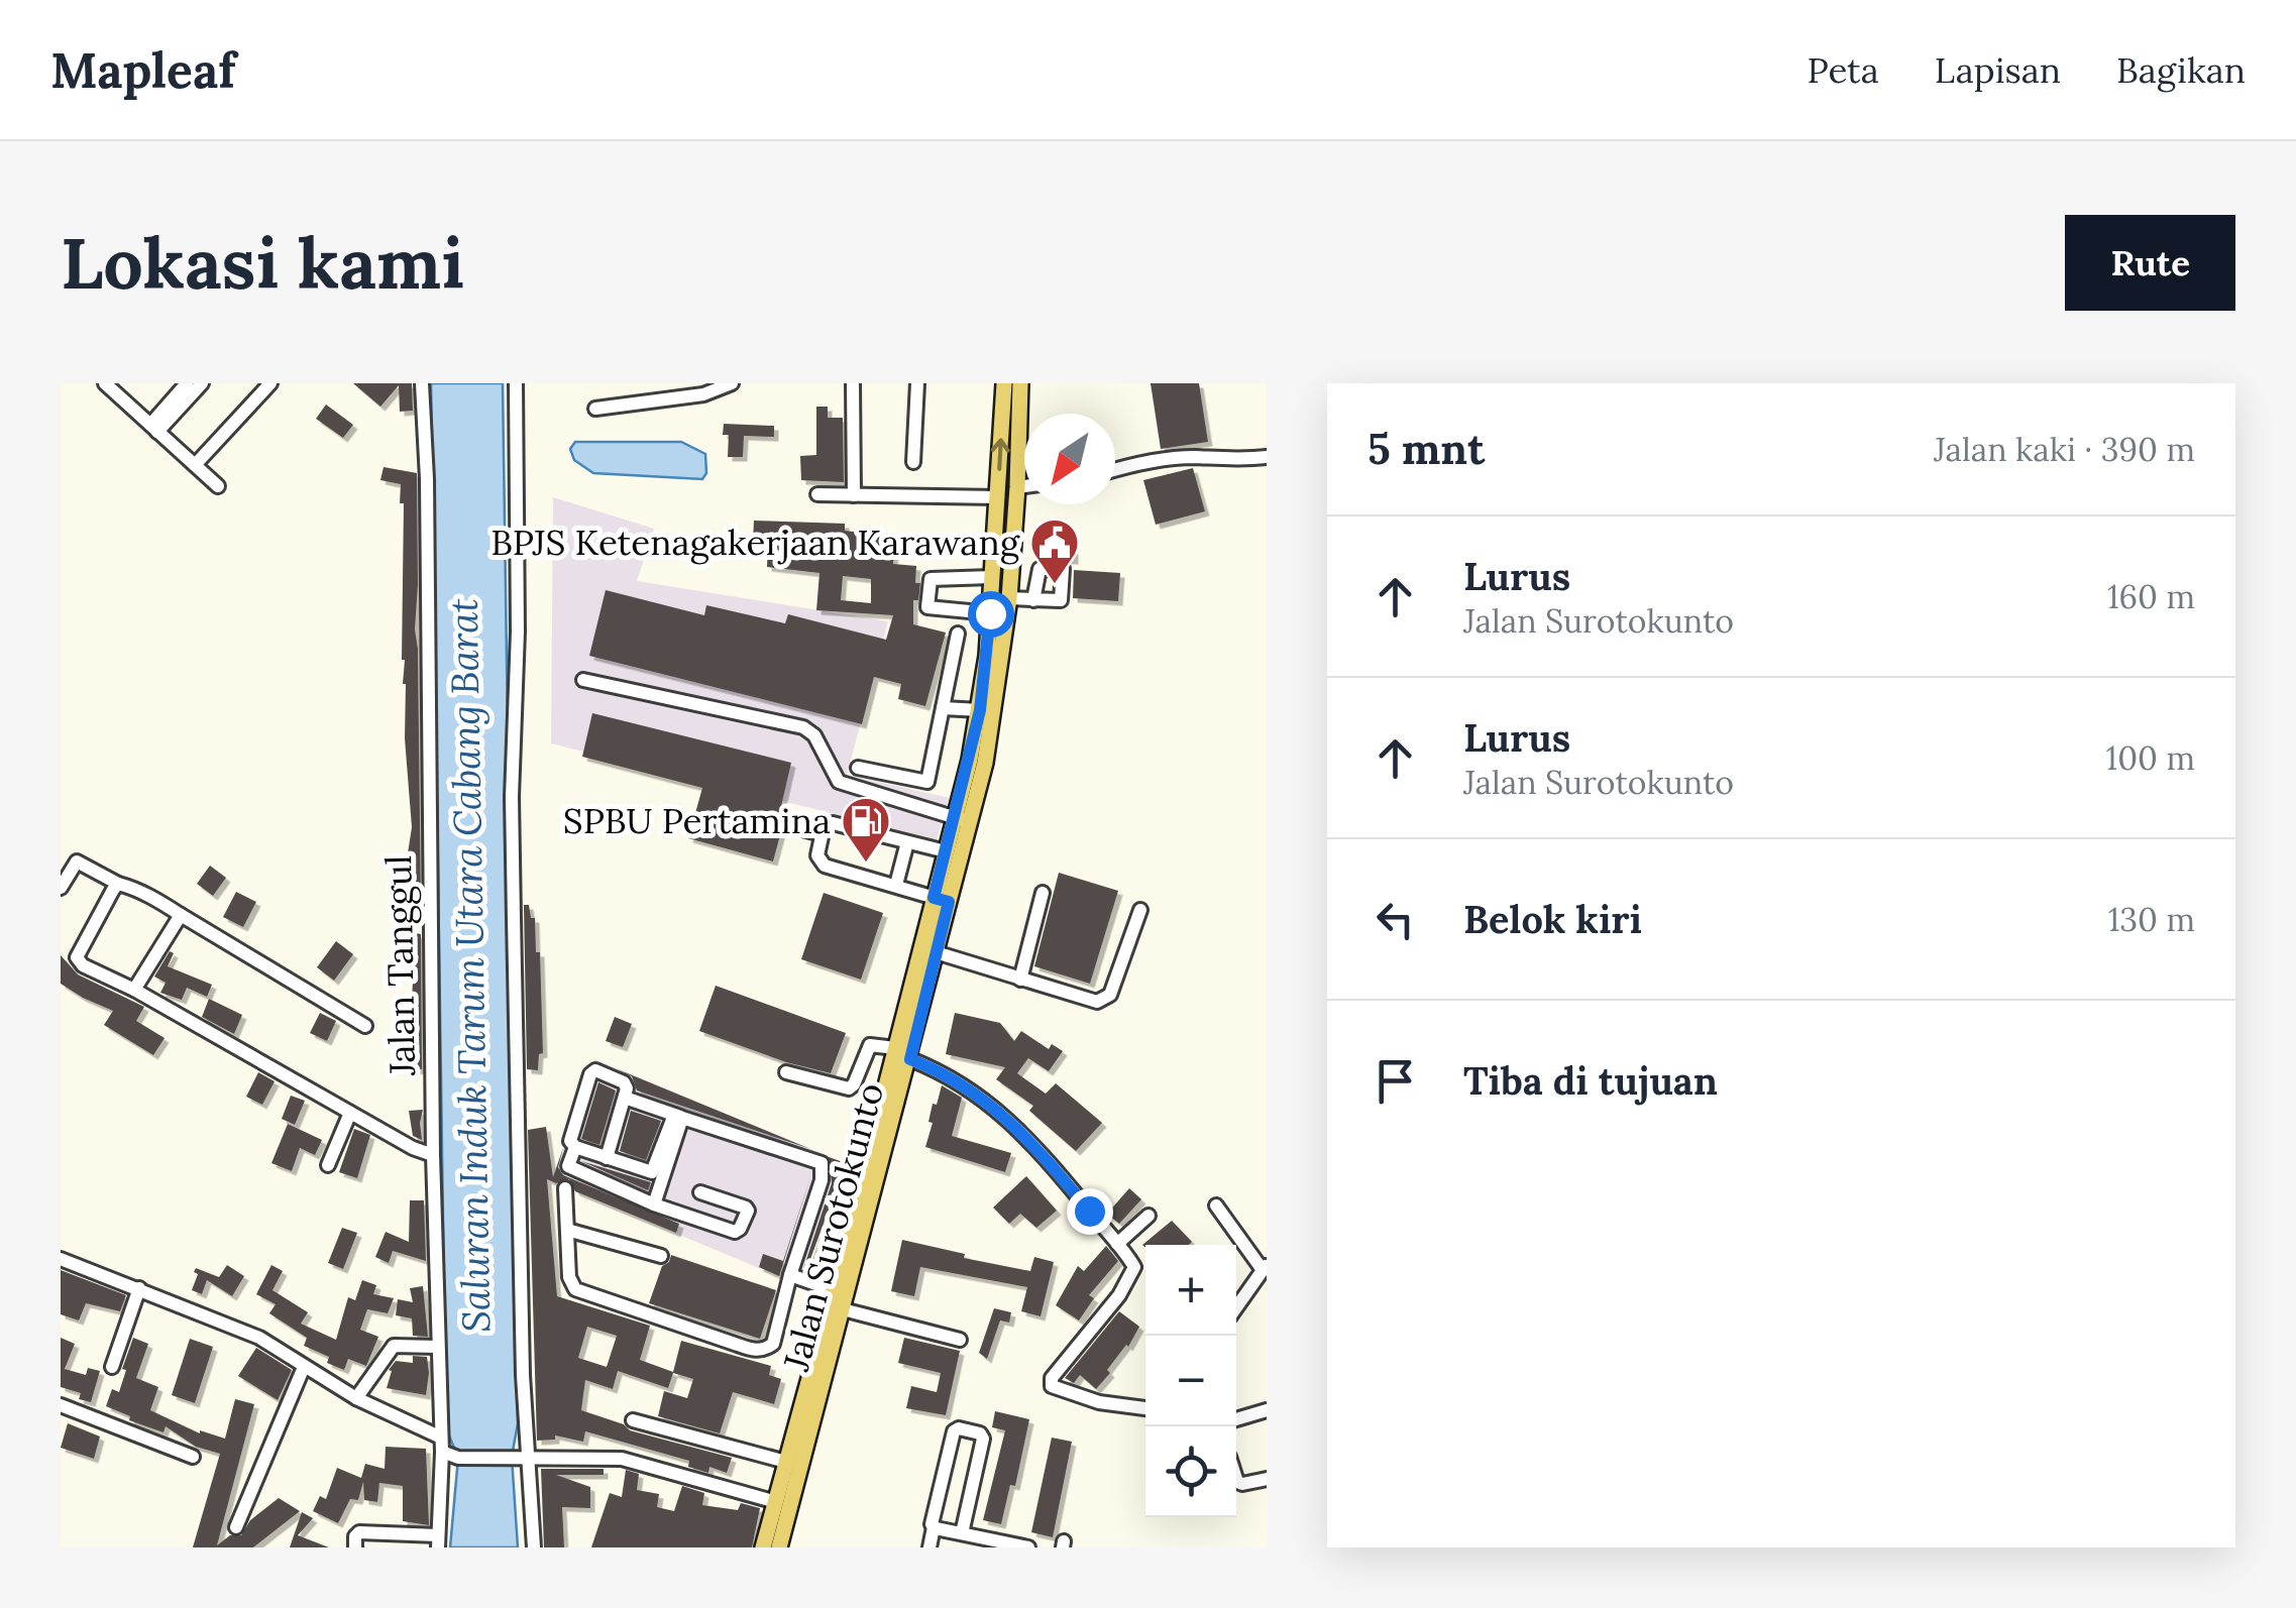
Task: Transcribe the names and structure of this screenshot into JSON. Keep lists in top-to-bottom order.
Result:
{
  "streets": {
    "main road": ["Jalan Surotokunto"],
    "street": ["Jalan Tanggul"]
  },
  "water": ["Saluran Induk Tarum Utara Cabang Barat"],
  "places": {
    "public building": ["BPJS Ketenagakerjaan Karawang"],
    "fuel station": ["SPBU Pertamina"]
  },
  "north": "bottom left",
  "page": {
    "header": "Mapleaf",
    "nav": ["Peta", "Lapisan", "Bagikan"],
    "buttons": "Rute",
    "title": "Lokasi kami",
    "heading": ["5 mnt", "Jalan kaki · 390 m"],
    "list": [
      ["Lurus", "Jalan Surotokunto", "160 m"],
      ["Lurus", "Jalan Surotokunto", "100 m"],
      ["Belok kiri", "130 m"],
      "Tiba di tujuan"
    ],
    "map_buttons": ["+", "−"]
  }
}
